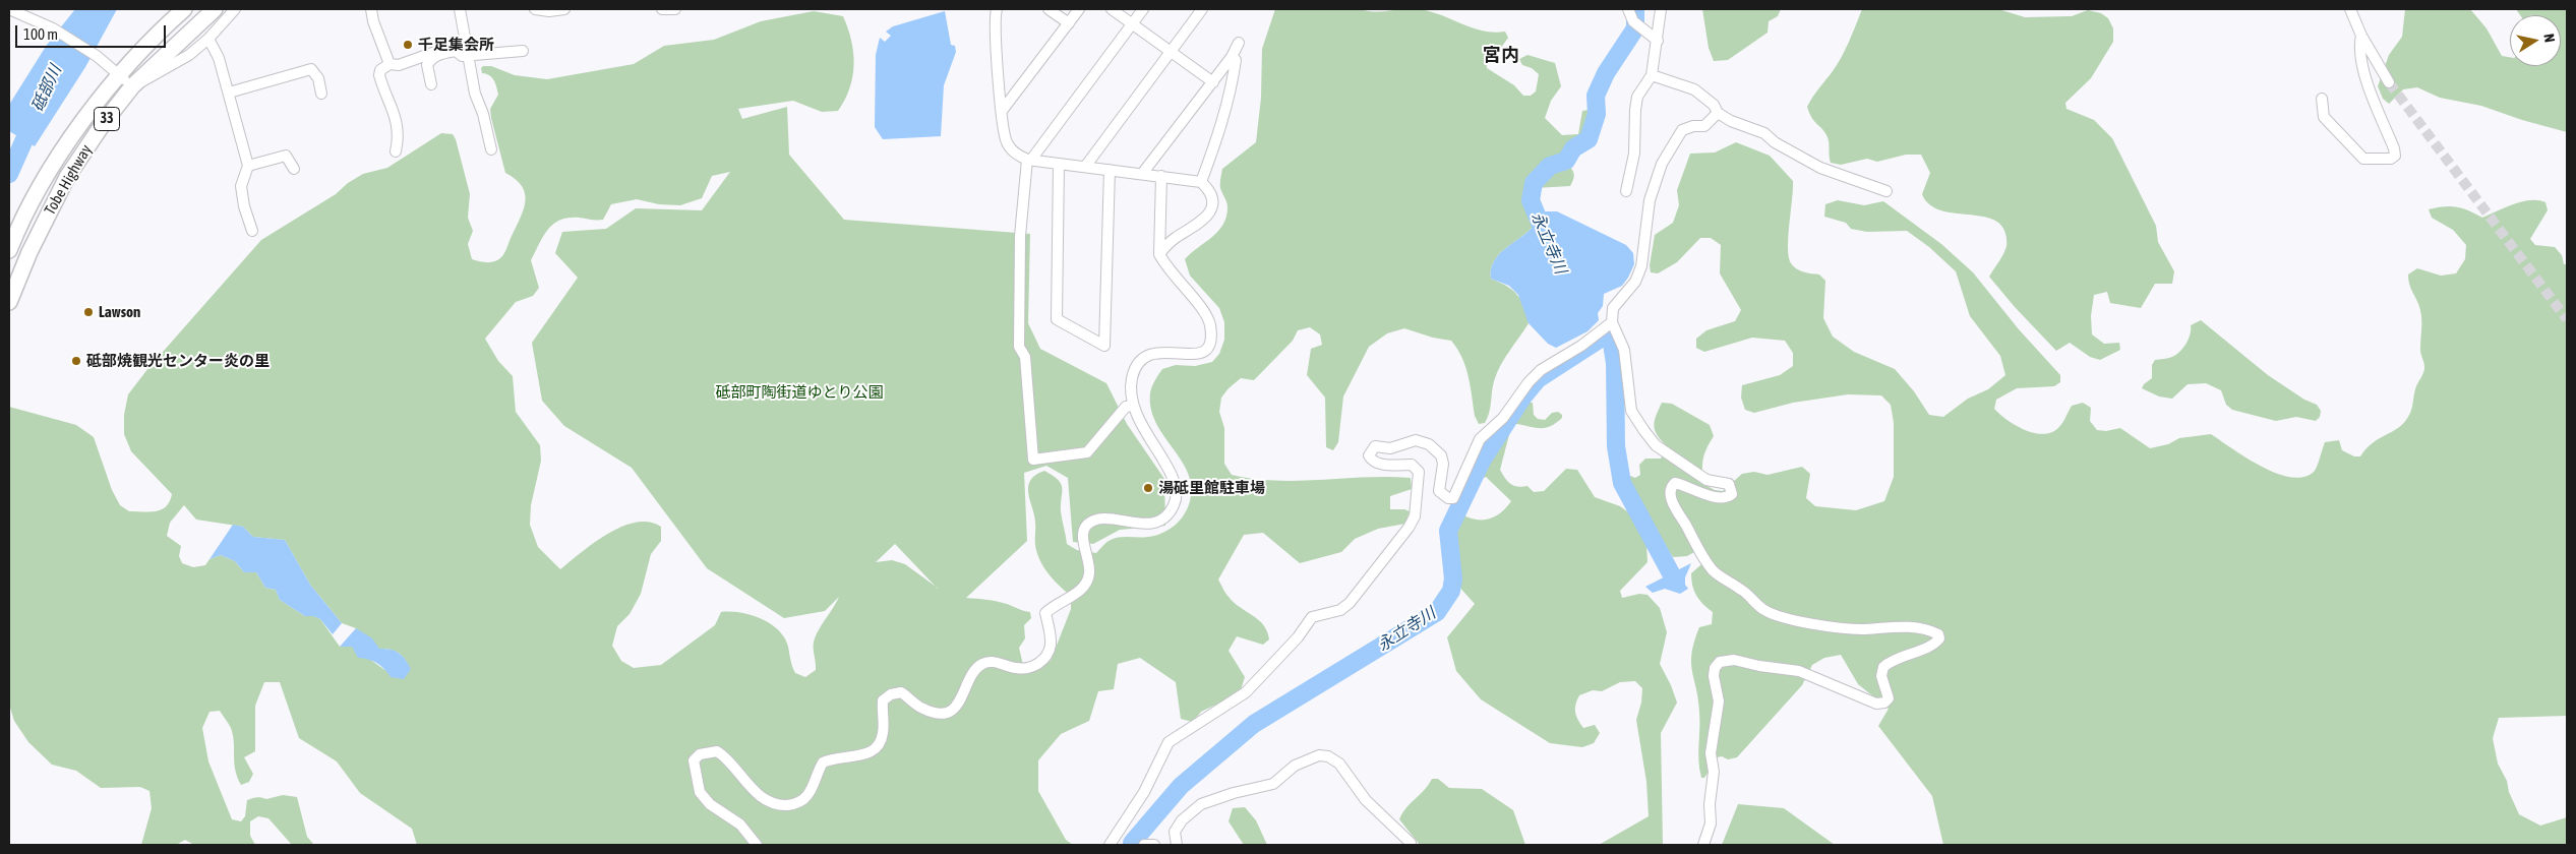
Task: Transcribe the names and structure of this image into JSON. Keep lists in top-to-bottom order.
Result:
{
  "streets": {
    "highway": ["33", "Tobe Highway"]
  },
  "districts": ["宮内"],
  "water": ["砥部川", "永立寺川"],
  "parks": ["砥部町陶街道ゆとり公園"],
  "places": [
    "千足集会所",
    "Lawson",
    "砥部焼観光センター炎の里",
    "湯砥里館駐車場"
  ],
  "scale_bar": "100 m",
  "north": "right"
}
